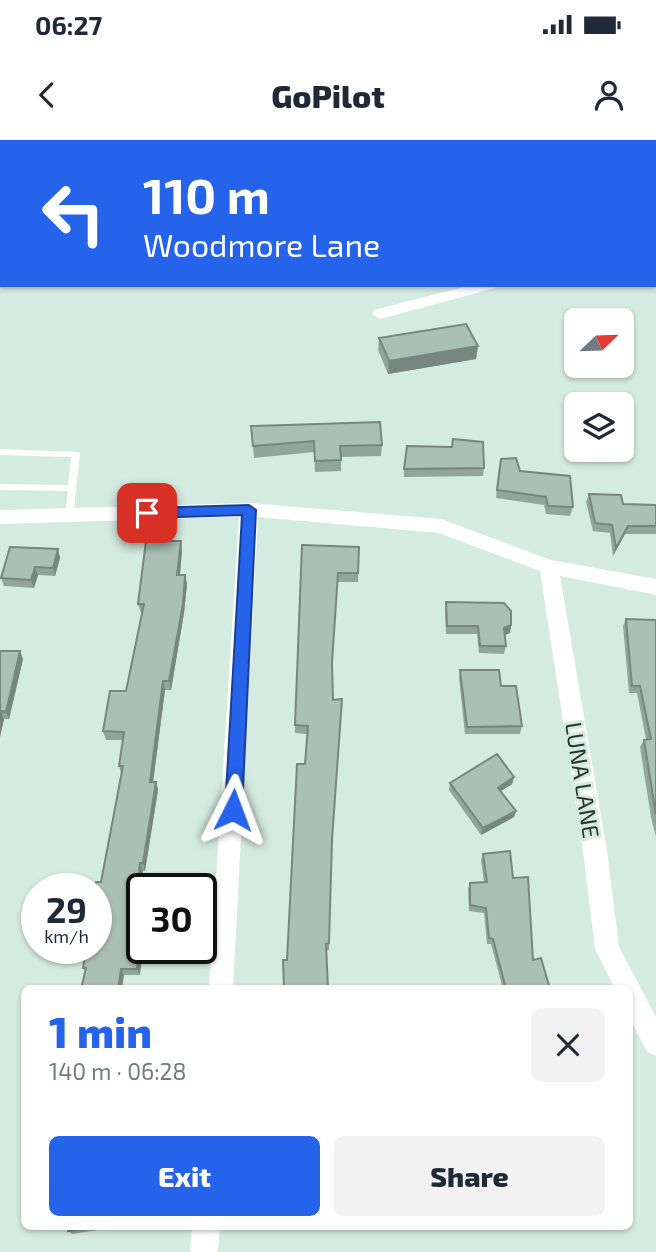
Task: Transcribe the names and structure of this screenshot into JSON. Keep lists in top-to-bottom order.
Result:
{
  "streets": {
    "street": ["LUNA LANE"]
  },
  "north": "top right",
  "page": {
    "status": "06:27",
    "header": "GoPilot",
    "turn": ["110 m", "Woodmore Lane"],
    "speed": "29 km/h",
    "limit": "30",
    "heading": ["1 min", "140 m · 06:28"],
    "buttons": ["Exit", "Share"]
  }
}
